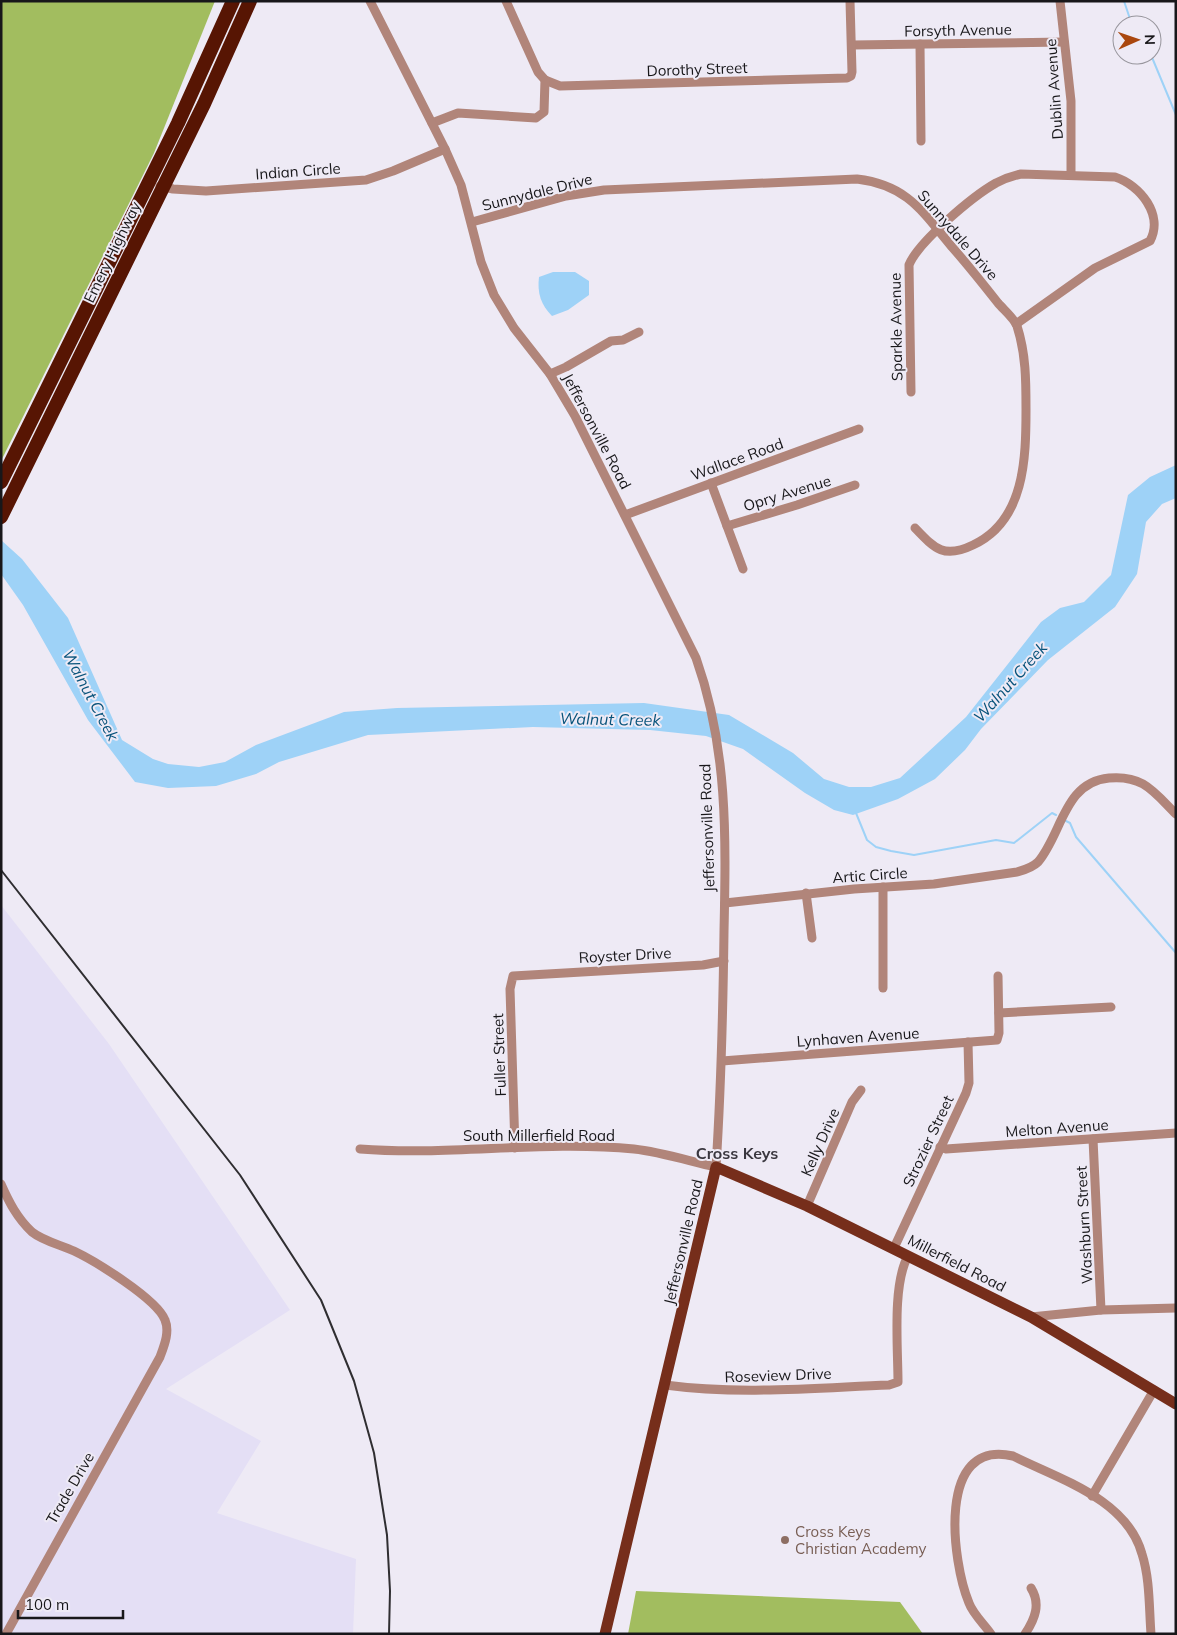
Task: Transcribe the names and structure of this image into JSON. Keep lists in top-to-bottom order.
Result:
{
  "streets": {
    "highway": ["Emery Highway"],
    "main road": ["Jeffersonville Road", "Millerfield Road"],
    "street": [
      "Forsyth Avenue",
      "Dorothy Street",
      "Dublin Avenue",
      "Indian Circle",
      "Sunnydale Drive",
      "Sparkle Avenue",
      "Wallace Road",
      "Opry Avenue",
      "Artic Circle",
      "Royster Drive",
      "Lynhaven Avenue",
      "Fuller Street",
      "Melton Avenue",
      "South Millerfield Road",
      "Strozier Street",
      "Kelly Drive",
      "Washburn Street",
      "Roseview Drive",
      "Trade Drive"
    ]
  },
  "crossings": [
    ["Forsyth Avenue", "Dorothy Street"],
    ["Forsyth Avenue", "Dublin Avenue"],
    ["Dublin Avenue", "Sparkle Avenue"],
    ["Indian Circle", "Emery Highway"],
    ["Indian Circle", "Jeffersonville Road"],
    ["Sunnydale Drive", "Sparkle Avenue"],
    ["Sunnydale Drive", "Jeffersonville Road"],
    ["Jeffersonville Road", "Wallace Road"],
    ["Jeffersonville Road", "Artic Circle"],
    ["Jeffersonville Road", "Royster Drive"],
    ["Jeffersonville Road", "Lynhaven Avenue"],
    ["Jeffersonville Road", "South Millerfield Road"],
    ["Jeffersonville Road", "Millerfield Road"],
    ["Jeffersonville Road", "Roseview Drive"],
    ["Royster Drive", "Fuller Street"],
    ["Lynhaven Avenue", "Strozier Street"],
    ["Fuller Street", "South Millerfield Road"],
    ["Melton Avenue", "Strozier Street"],
    ["Melton Avenue", "Washburn Street"],
    ["South Millerfield Road", "Millerfield Road"],
    ["Strozier Street", "Millerfield Road"],
    ["Kelly Drive", "Millerfield Road"],
    ["Millerfield Road", "Roseview Drive"]
  ],
  "districts": ["Cross Keys"],
  "water": ["Walnut Creek"],
  "places": ["Cross Keys Christian Academy"],
  "scale_bar": "100 m",
  "north": "right"
}
